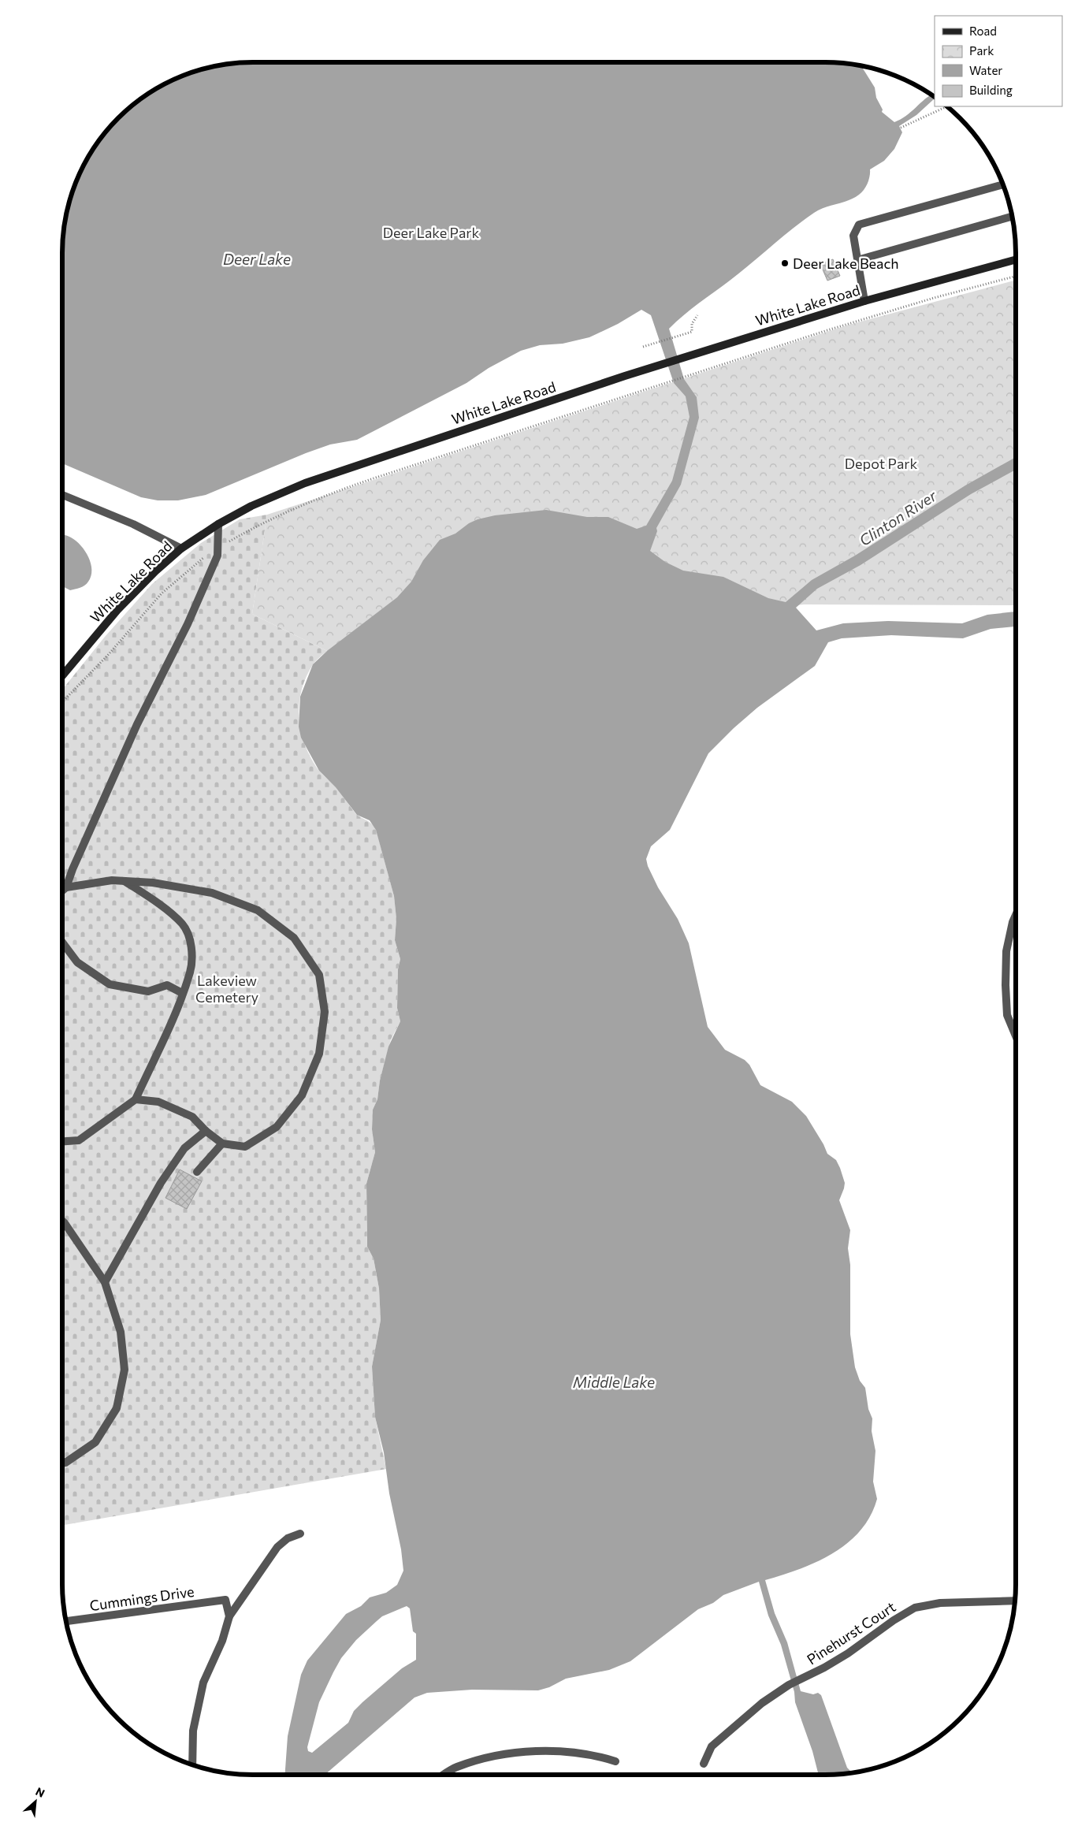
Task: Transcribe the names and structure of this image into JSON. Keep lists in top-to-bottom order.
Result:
{
  "streets": {
    "street": ["White Lake Road", "Cummings Drive", "Pinehurst Court"]
  },
  "water": ["Deer Lake", "Clinton River", "Middle Lake"],
  "parks": ["Deer Lake Park", "Depot Park", "Lakeview Cemetery"],
  "places": ["Deer Lake Beach"],
  "legend": [
    "Road",
    "Park",
    "Water",
    "Building"
  ],
  "north": "top right"
}
